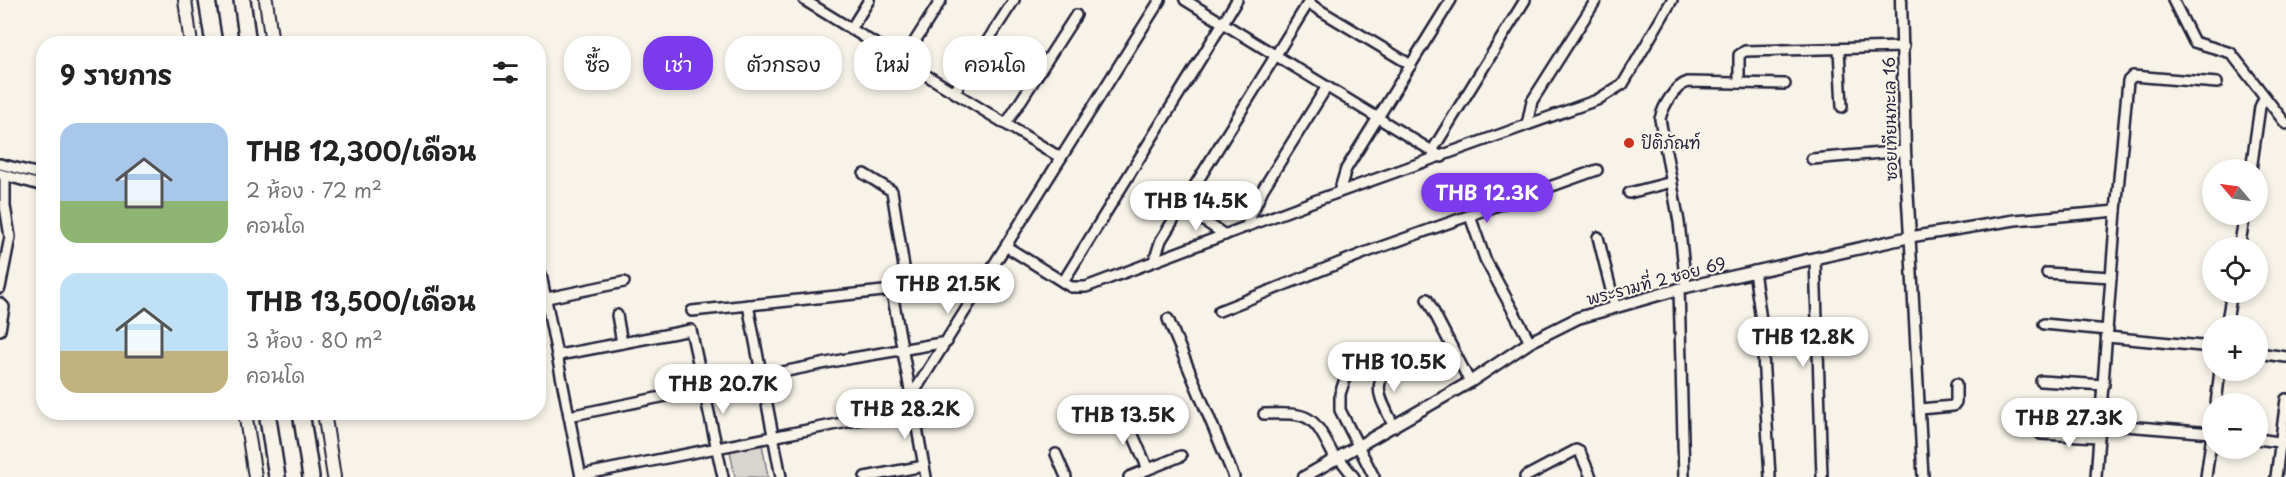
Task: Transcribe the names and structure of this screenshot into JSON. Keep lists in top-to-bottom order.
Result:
{
  "streets": {
    "street": ["ซอยเทียนทะเล 16", "พระรามที่ 2 ซอย 69"]
  },
  "crossings": [
    ["ซอยเทียนทะเล 16", "พระรามที่ 2 ซอย 69"]
  ],
  "places": ["ปิติภัณฑ์"],
  "north": "top left",
  "page": {
    "chip": [
      "ซื้อ",
      "เช่า",
      "ตัวกรอง",
      "ใหม่",
      "คอนโด"
    ],
    "heading": "9 รายการ",
    "list": [
      {
        "name": "THB 12,300/เดือน",
        "note": "2 ห้อง · 72 m² · คอนโด"
      },
      {
        "name": "THB 13,500/เดือน",
        "note": "3 ห้อง · 80 m² · คอนโด"
      }
    ],
    "map_buttons": ["+", "−"],
    "price": [
      "THB 12.3K",
      "THB 14.5K",
      "THB 21.5K",
      "THB 12.8K",
      "THB 10.5K",
      "THB 20.7K",
      "THB 28.2K",
      "THB 13.5K",
      "THB 27.3K"
    ]
  }
}
